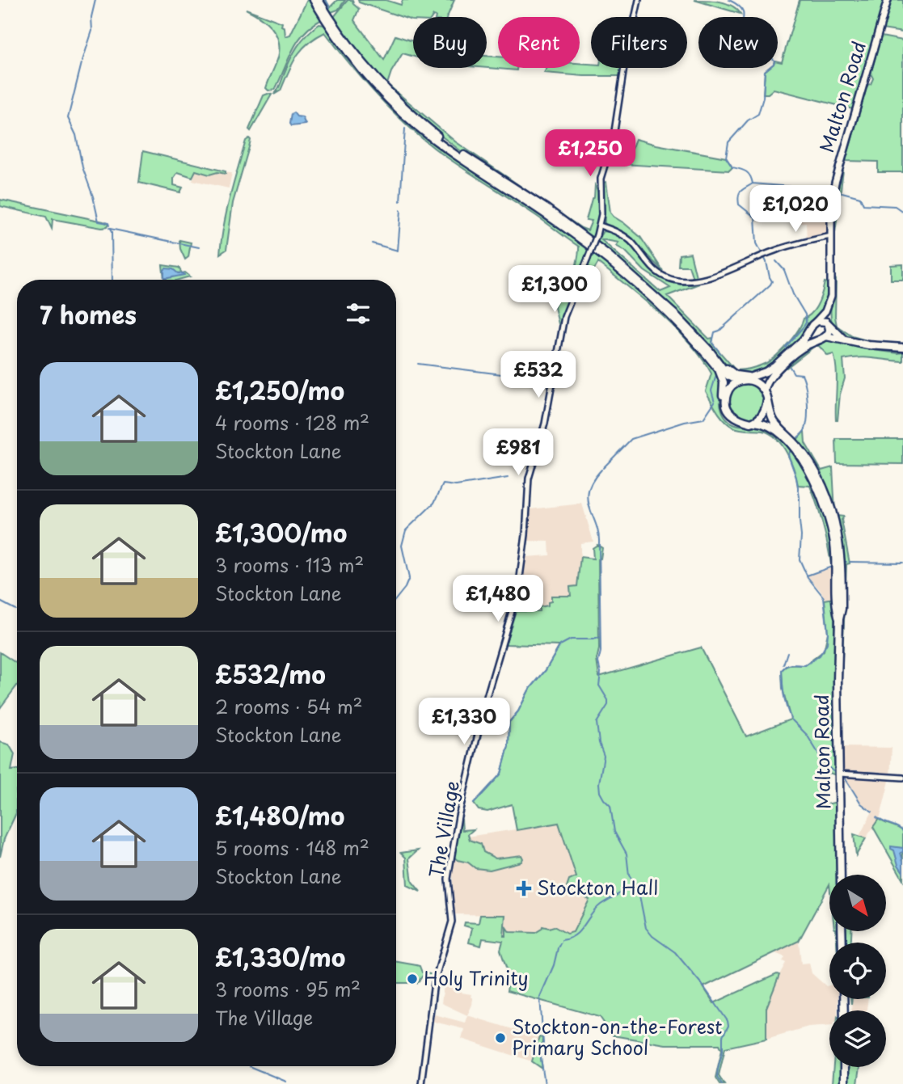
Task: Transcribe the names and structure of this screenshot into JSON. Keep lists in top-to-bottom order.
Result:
{
  "streets": {
    "highway": ["Malton Road"],
    "street": ["The Village"]
  },
  "places": {
    "health": ["Stockton Hall"],
    "other": ["Holy Trinity", "Stockton-on-the-Forest Primary School"]
  },
  "north": "bottom right",
  "page": {
    "chip": [
      "Buy",
      "Rent",
      "Filters",
      "New"
    ],
    "price": [
      "£1,250",
      "£1,020",
      "£1,300",
      "£532",
      "£981",
      "£1,480",
      "£1,330"
    ],
    "heading": "7 homes",
    "list": [
      {
        "name": "£1,250/mo",
        "note": "4 rooms · 128 m² · Stockton Lane"
      },
      {
        "name": "£1,300/mo",
        "note": "3 rooms · 113 m² · Stockton Lane"
      },
      {
        "name": "£532/mo",
        "note": "2 rooms · 54 m² · Stockton Lane"
      },
      {
        "name": "£1,480/mo",
        "note": "5 rooms · 148 m² · Stockton Lane"
      },
      {
        "name": "£1,330/mo",
        "note": "3 rooms · 95 m² · The Village"
      }
    ]
  }
}
